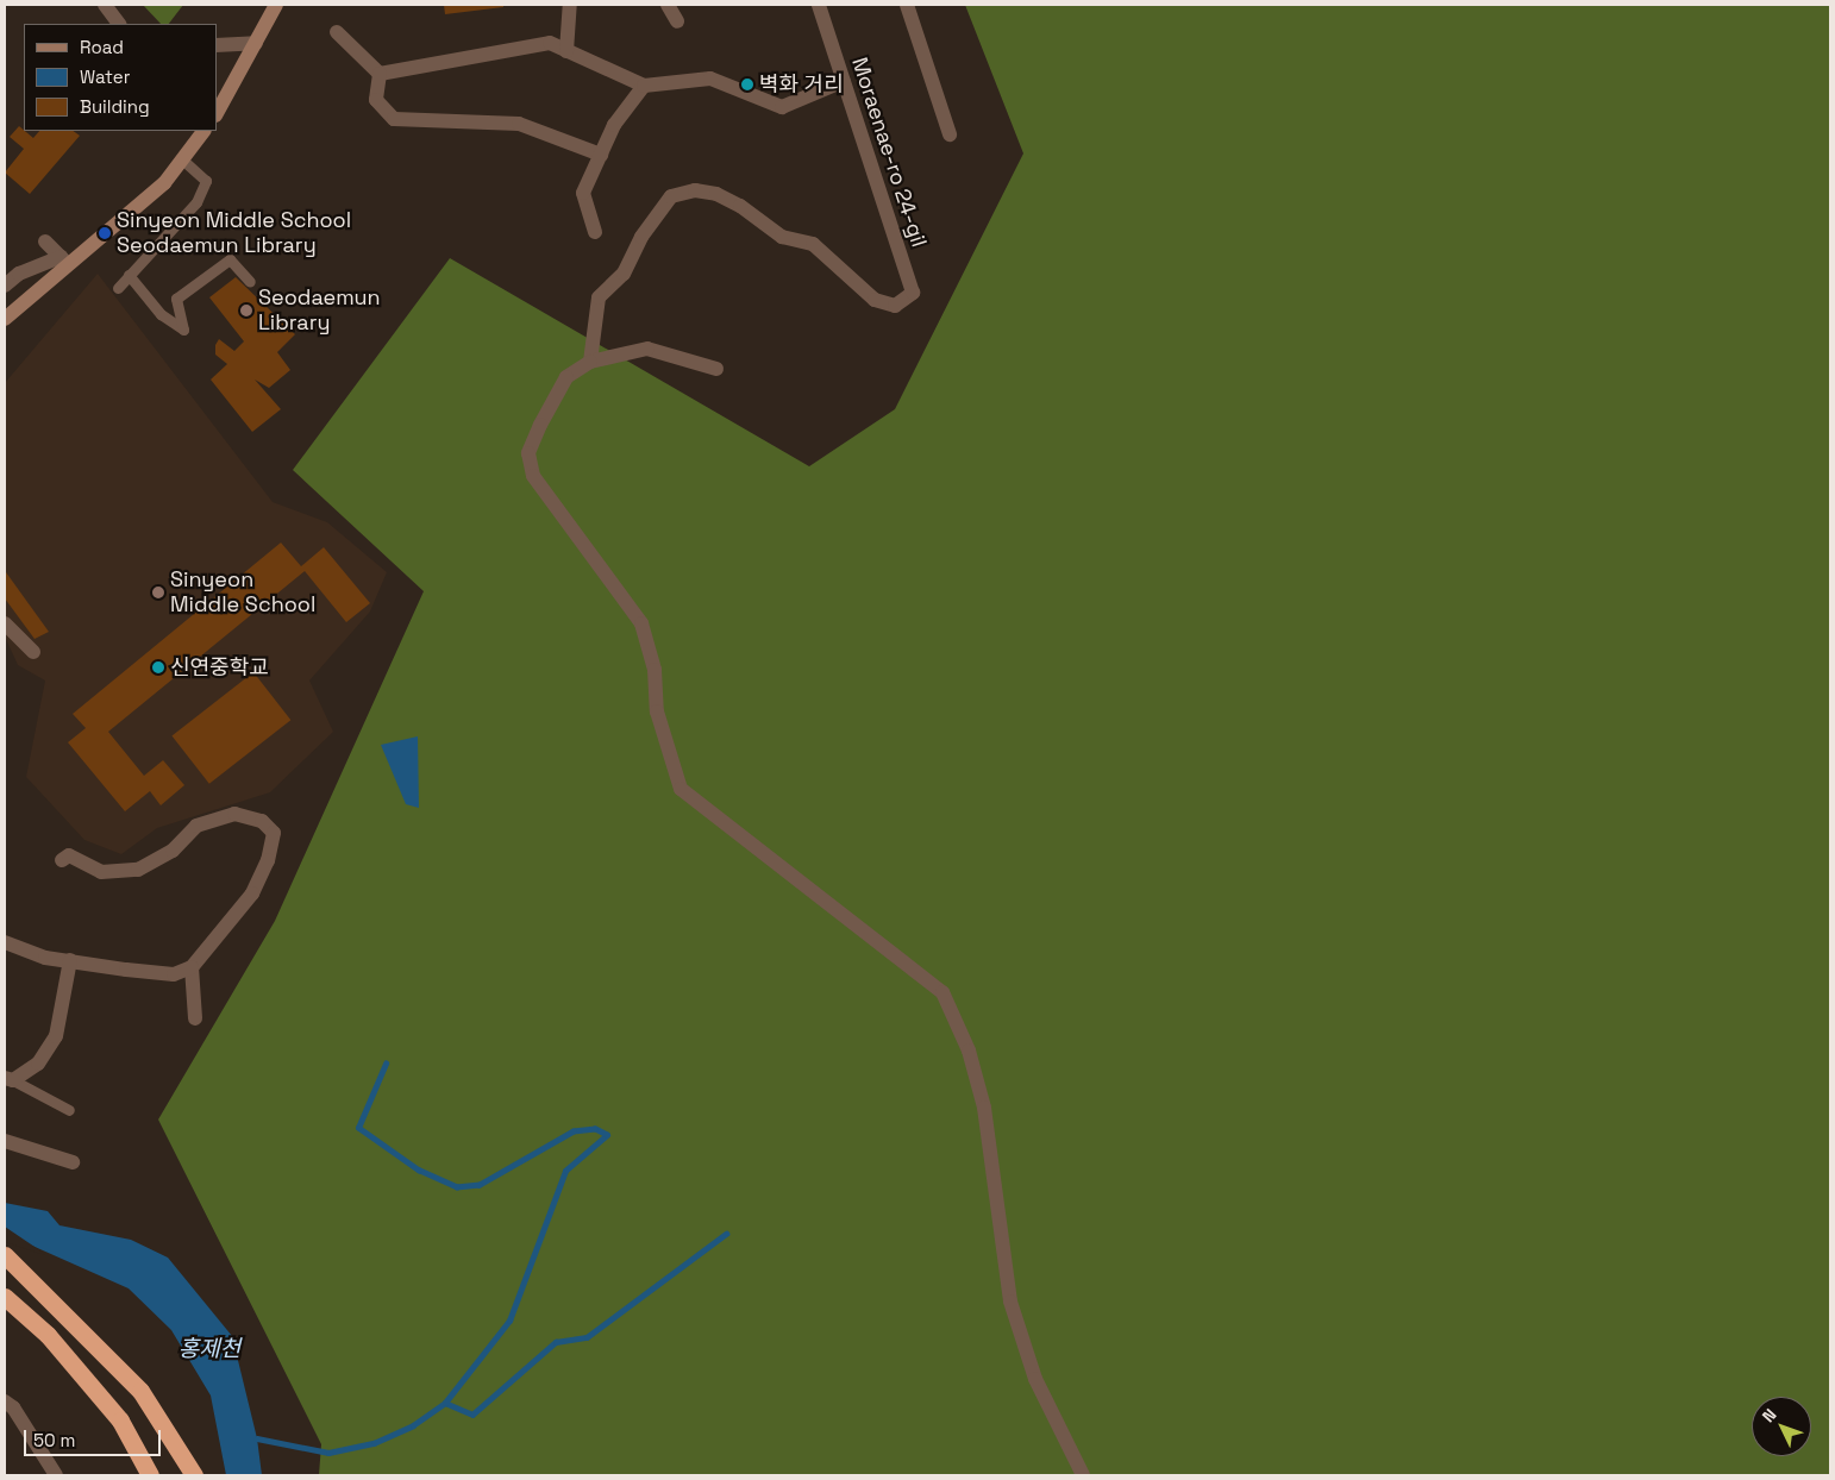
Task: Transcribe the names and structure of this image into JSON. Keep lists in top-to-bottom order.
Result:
{
  "streets": {
    "street": ["Moraenae-ro 24-gil"]
  },
  "water": ["홍제천"],
  "places": [
    "벽화 거리",
    "Sinyeon Middle School Seodaemun Library",
    "Seodaemun Library",
    "Sinyeon Middle School",
    "신연중학교"
  ],
  "legend": ["Road", "Water", "Building"],
  "scale_bar": "50 m",
  "north": "top left"
}
